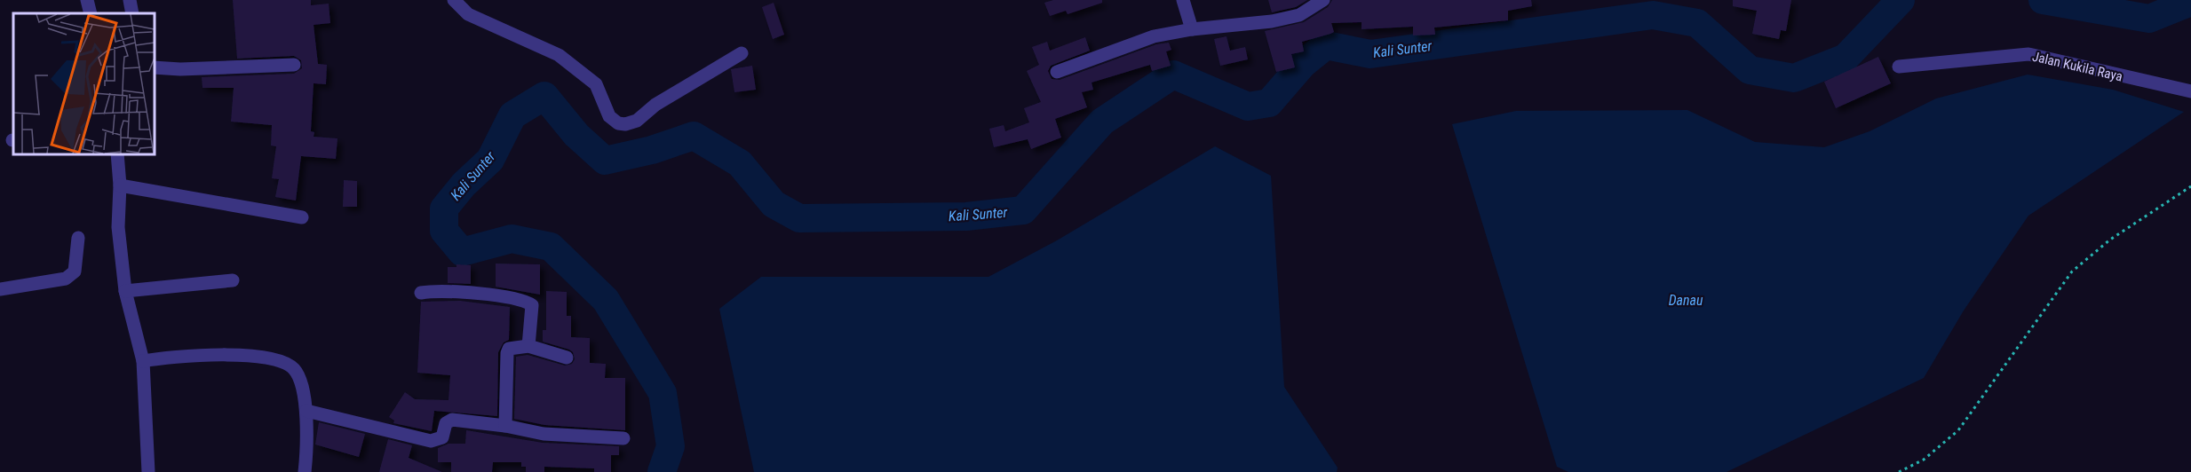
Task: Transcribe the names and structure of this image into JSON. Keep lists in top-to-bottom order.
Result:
{
  "streets": {
    "street": ["Jalan Kukila Raya"]
  },
  "water": ["Kali Sunter", "Danau"]
}
